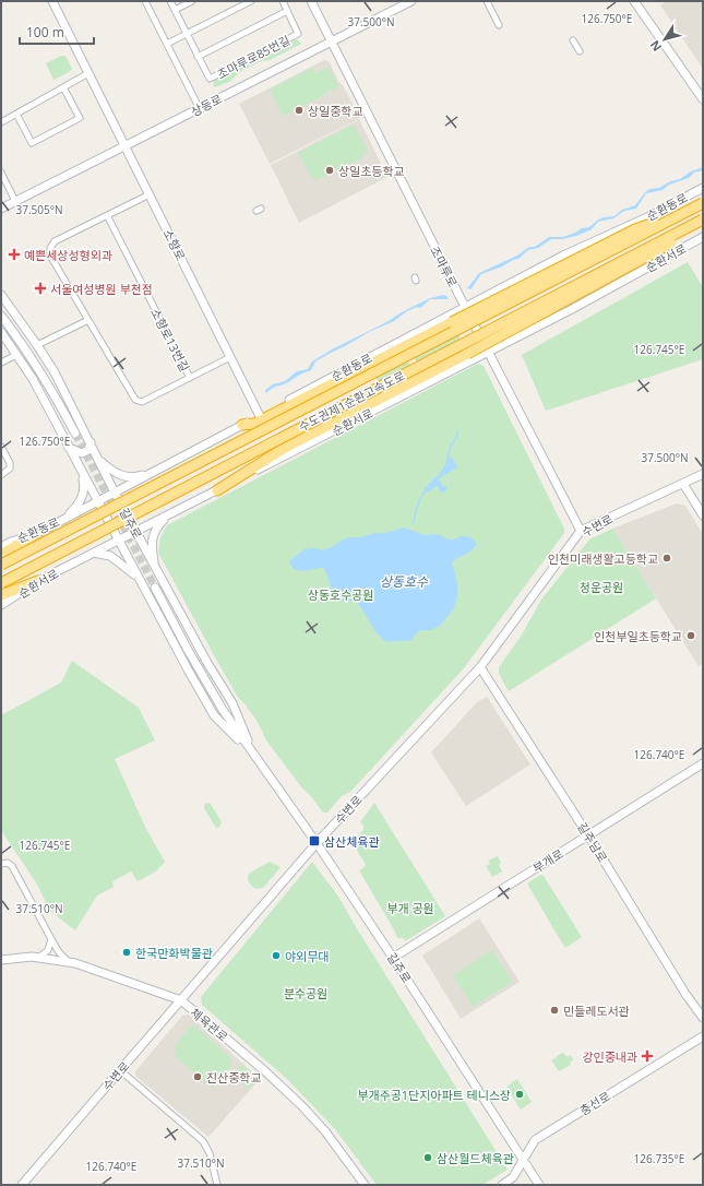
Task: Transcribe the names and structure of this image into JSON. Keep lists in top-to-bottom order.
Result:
{
  "streets": {
    "highway": ["수도권제1순환고속도로"],
    "street": [
      "조마루로85번길",
      "상동로",
      "순환동로",
      "소향로",
      "순환서로",
      "조마루로",
      "소향로13번길",
      "길주로",
      "수변로",
      "길주남로",
      "부개로",
      "체육관로",
      "충선로"
    ]
  },
  "crossings": [
    ["상동로", "소향로"],
    ["상동로", "조마루로"],
    ["순환동로", "소향로"],
    ["순환동로", "조마루로"],
    ["순환동로", "길주로"],
    ["소향로", "소향로13번길"],
    ["순환서로", "조마루로"],
    ["순환서로", "길주로"],
    ["조마루로", "수변로"],
    ["길주로", "수변로"],
    ["길주로", "부개로"],
    ["길주로", "충선로"],
    ["수변로", "길주남로"],
    ["수변로", "체육관로"],
    ["길주남로", "부개로"]
  ],
  "water": ["상동호수"],
  "parks": [
    "청운공원",
    "상동호수공원",
    "부개 공원",
    "분수공원"
  ],
  "places": {
    "other": [
      "상일중학교",
      "상일초등학교",
      "인천미래생활고등학교",
      "인천부일초등학교",
      "한국만화박물관",
      "야외무대",
      "민들레도서관",
      "진산중학교",
      "부개주공1단지아파트 테니스장",
      "삼산월드체육관"
    ],
    "health": ["예쁜세상성형외과", "서울여성병원 부천점", "강인중내과"],
    "transit": ["삼산체육관"]
  },
  "scale_bar": "100 m",
  "north": "bottom left",
  "coordinates": [
    "126.750°E",
    "37.500°N",
    "37.505°N",
    "126.745°E",
    "126.740°E",
    "37.510°N",
    "126.735°E"
  ]
}
